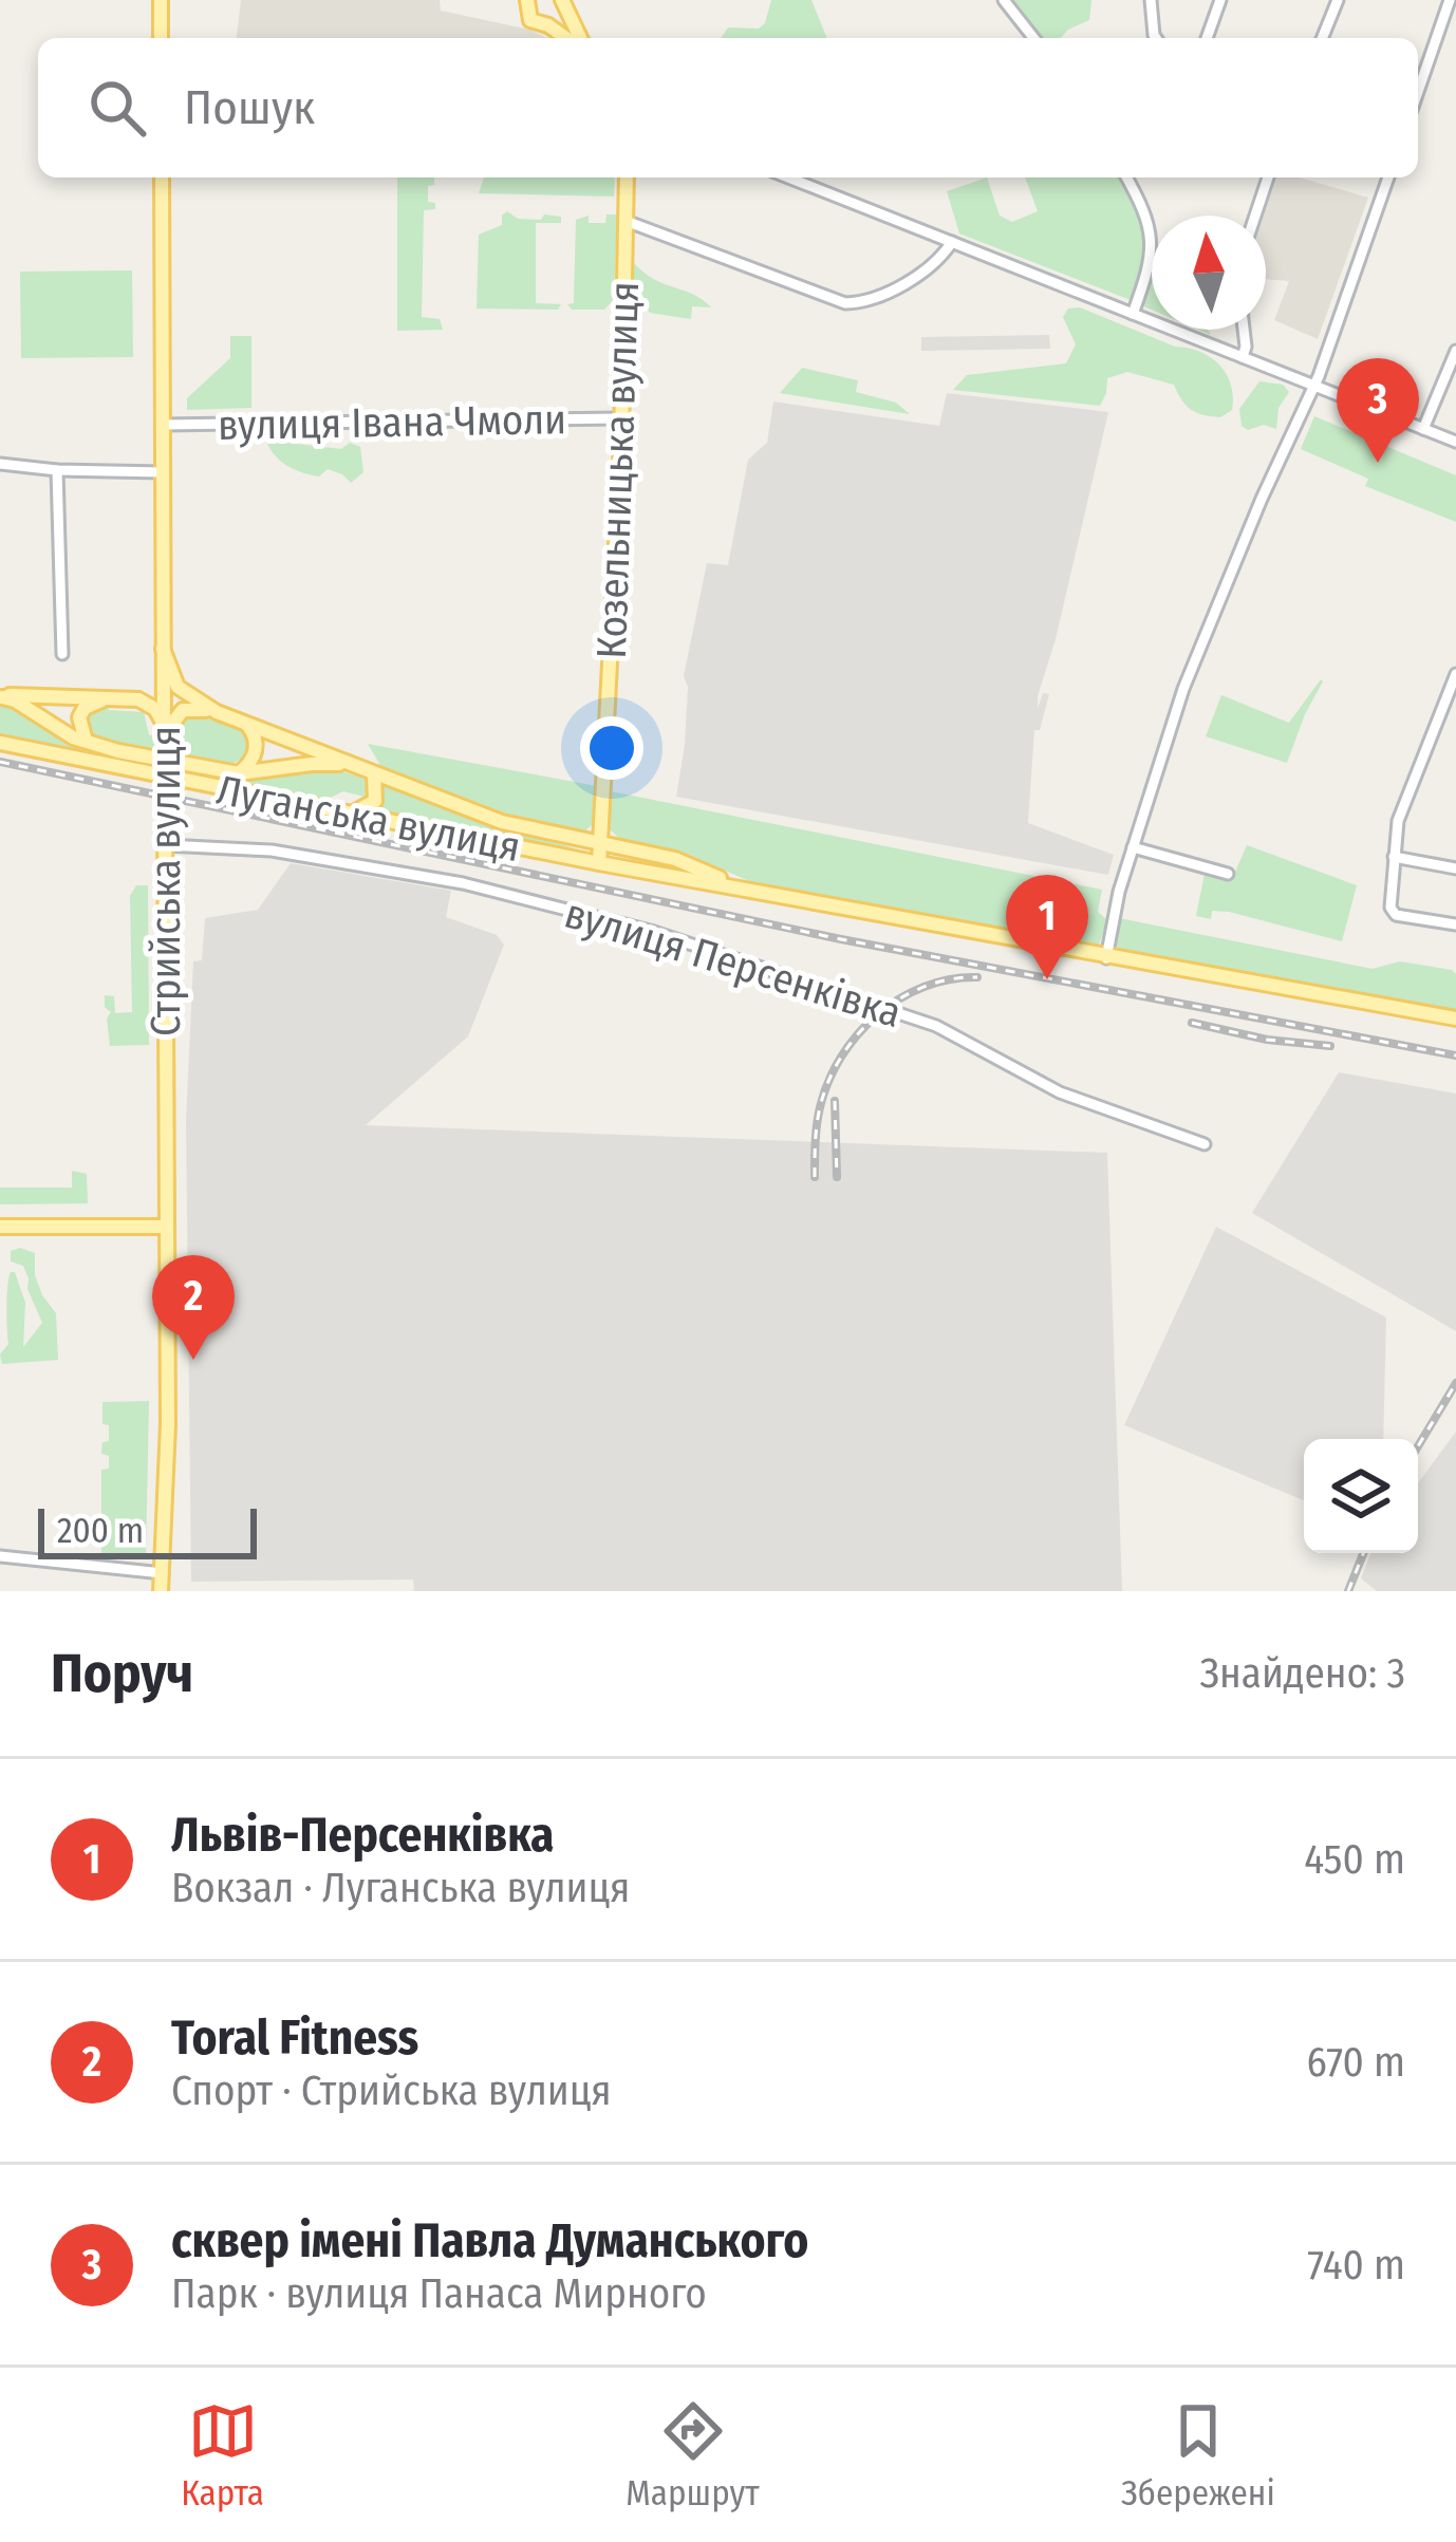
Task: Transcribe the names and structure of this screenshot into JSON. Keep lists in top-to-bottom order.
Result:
{
  "streets": {
    "main road": ["Козельницька вулиця", "Луганська вулиця", "Стрийська вулиця"],
    "street": ["вулиця Івана Чмоли", "вулиця Персенківка"]
  },
  "crossings": [
    ["вулиця Івана Чмоли", "Козельницька вулиця"],
    ["вулиця Івана Чмоли", "Стрийська вулиця"],
    ["Козельницька вулиця", "Луганська вулиця"],
    ["Луганська вулиця", "Стрийська вулиця"],
    ["Стрийська вулиця", "вулиця Персенківка"]
  ],
  "scale_bar": "200 m",
  "north": "top",
  "page": {
    "search": "Пошук",
    "pins": ["3", "1", "2"],
    "scale": "200 m",
    "heading": ["Поруч", "Знайдено: 3"],
    "list": [
      {
        "mark": "1",
        "name": "Львів-Персенківка",
        "note": "Вокзал · Луганська вулиця",
        "value": "450 m"
      },
      {
        "mark": "2",
        "name": "Toral Fitness",
        "note": "Спорт · Стрийська вулиця",
        "value": "670 m"
      },
      {
        "mark": "3",
        "name": "сквер імені Павла Думанського",
        "note": "Парк · вулиця Панаса Мирного",
        "value": "740 m"
      }
    ],
    "nav": ["Карта", "Маршрут", "Збережені"]
  }
}
